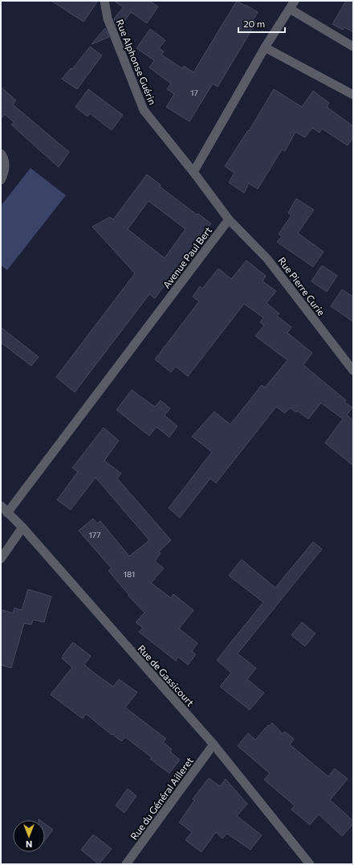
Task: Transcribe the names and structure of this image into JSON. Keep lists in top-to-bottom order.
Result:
{
  "streets": {
    "street": [
      "Rue Alphonse Guérin",
      "Avenue Paul Bert",
      "Rue Pierre Curie",
      "Rue de Gassicourt",
      "Rue du Général Ailleret"
    ]
  },
  "crossings": [
    ["Avenue Paul Bert", "Rue Pierre Curie"],
    ["Avenue Paul Bert", "Rue de Gassicourt"],
    ["Rue de Gassicourt", "Rue du Général Ailleret"]
  ],
  "house_numbers": ["17", "177", "181"],
  "scale_bar": "20 m",
  "north": "bottom"
}
